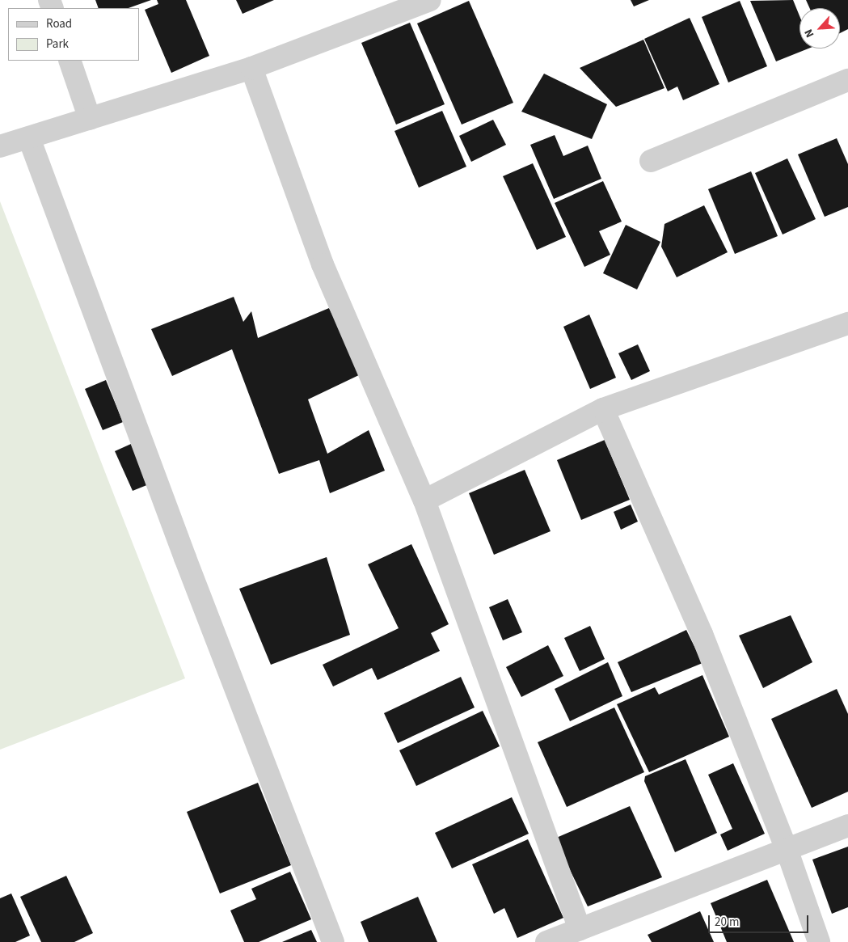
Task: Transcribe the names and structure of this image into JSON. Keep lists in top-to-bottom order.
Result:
{
  "legend": ["Road", "Park"],
  "scale_bar": "20 m",
  "north": "bottom left"
}
